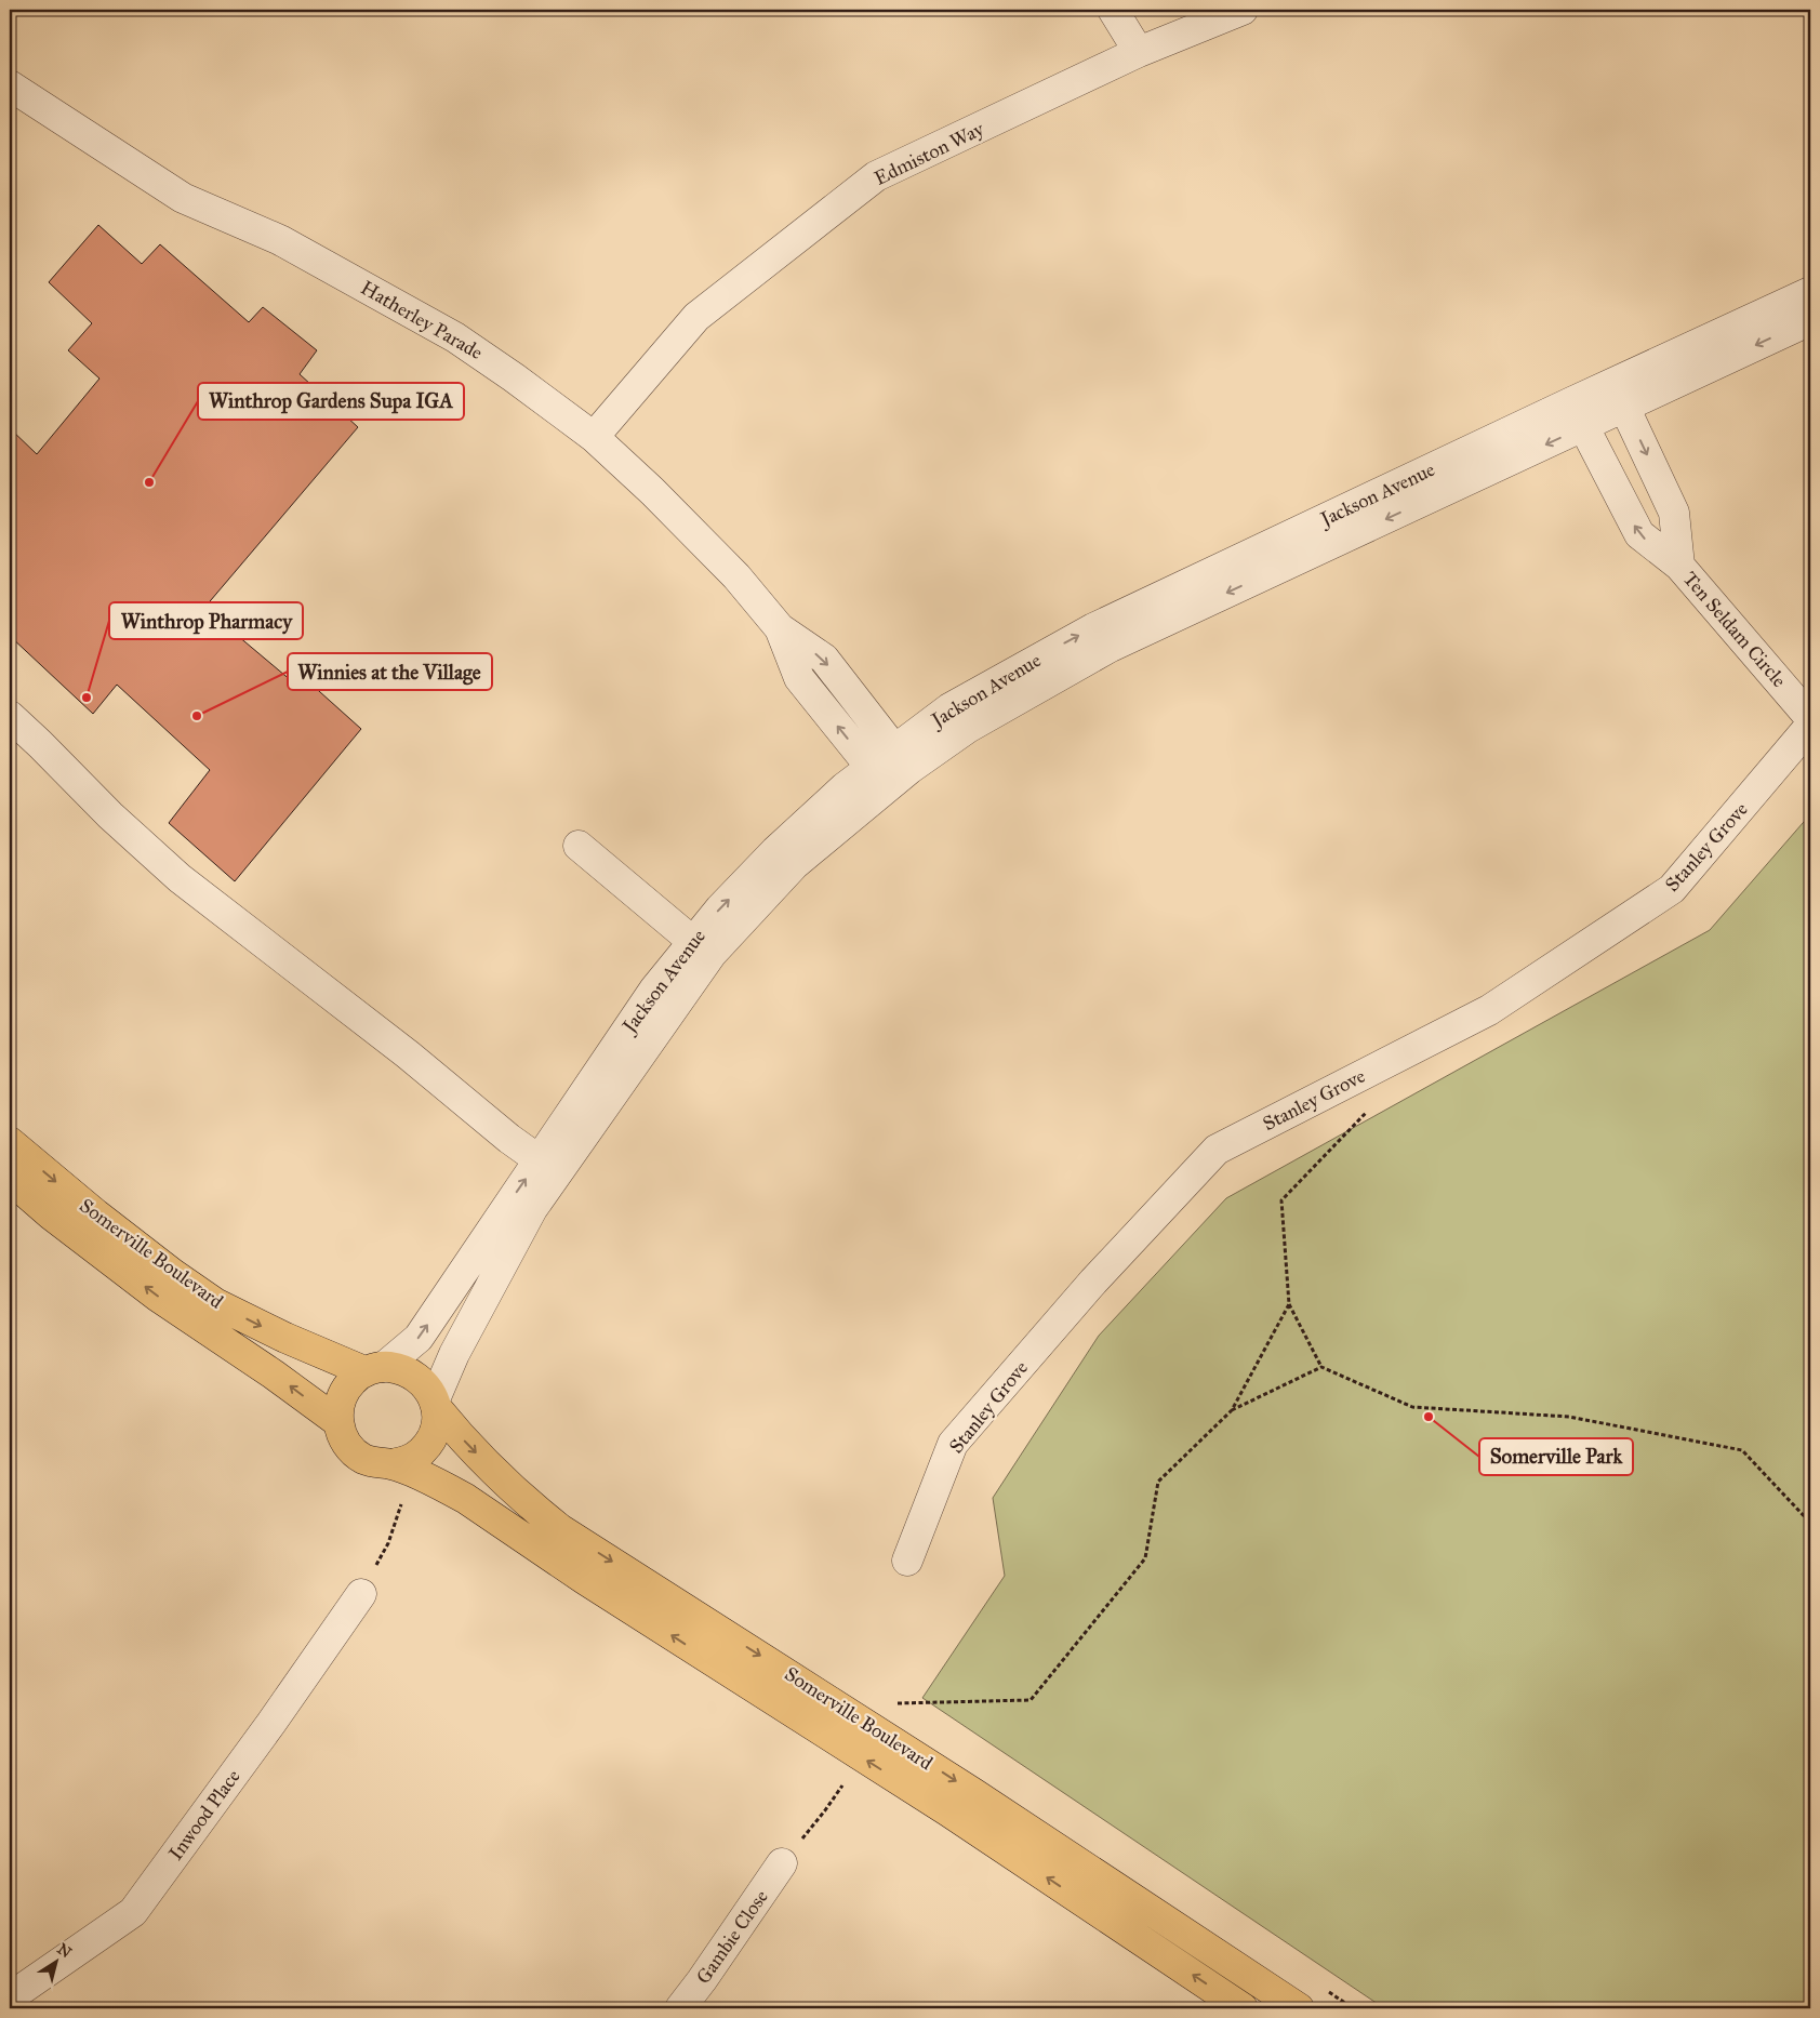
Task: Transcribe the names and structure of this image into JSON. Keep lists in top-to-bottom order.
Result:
{
  "streets": {
    "main road": ["Somerville Boulevard"],
    "street": [
      "Edmiston Way",
      "Hatherley Parade",
      "Jackson Avenue",
      "Ten Seldam Circle",
      "Stanley Grove",
      "Inwood Place",
      "Gambie Close"
    ]
  },
  "crossings": [
    ["Edmiston Way", "Hatherley Parade"],
    ["Hatherley Parade", "Jackson Avenue"],
    ["Jackson Avenue", "Ten Seldam Circle"],
    ["Jackson Avenue", "Somerville Boulevard"]
  ],
  "places": [
    "Winthrop Gardens Supa IGA",
    "Winthrop Pharmacy",
    "Winnies at the Village",
    "Somerville Park"
  ],
  "north": "top right"
}
